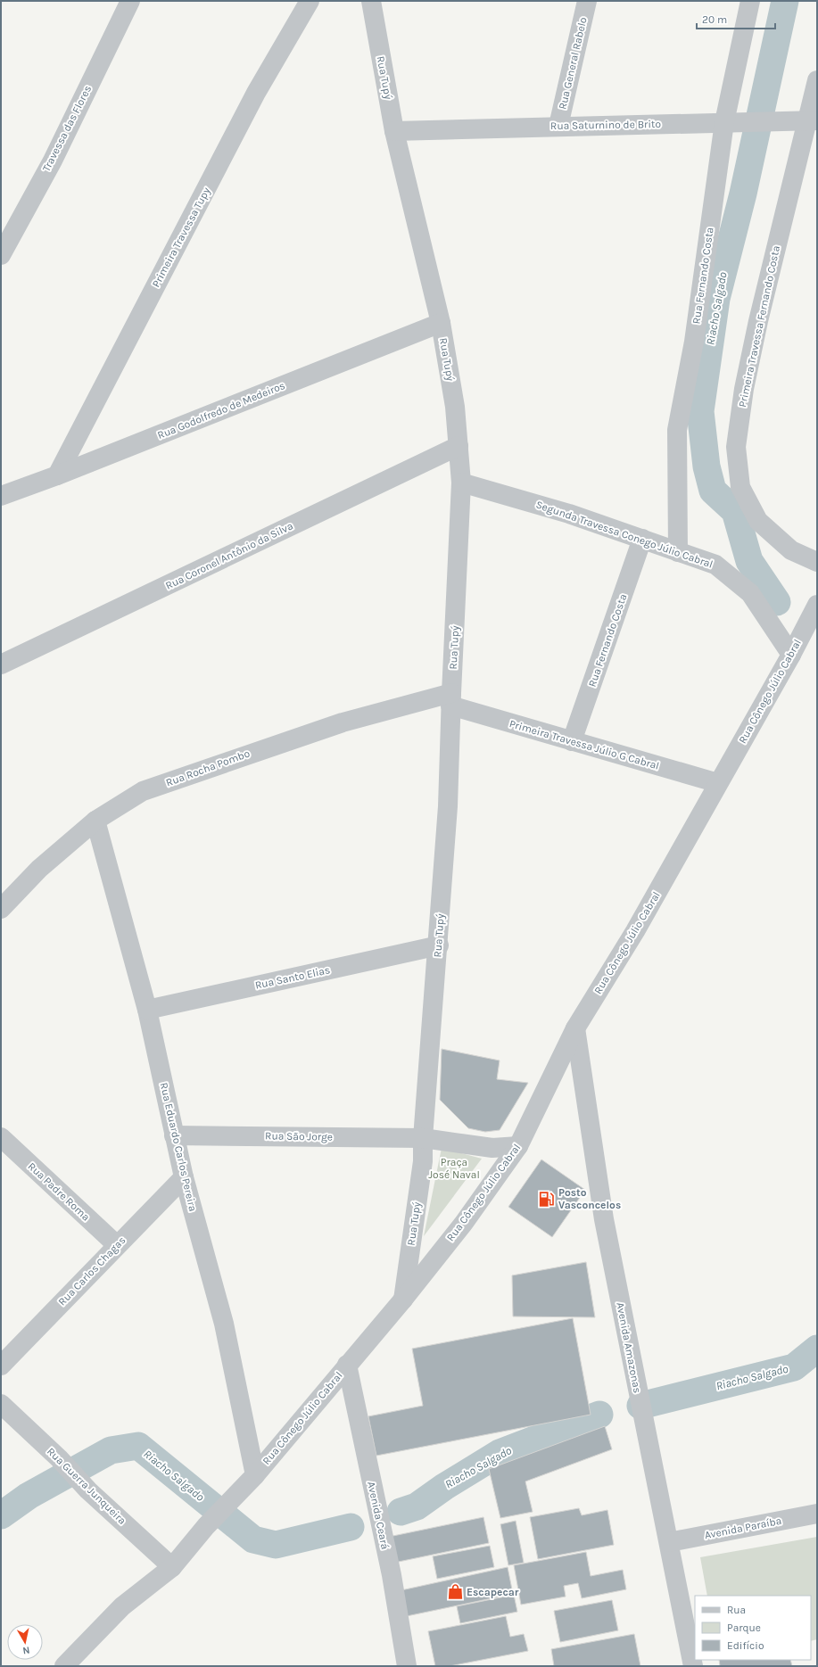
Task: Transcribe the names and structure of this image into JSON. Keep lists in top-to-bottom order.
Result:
{
  "streets": {
    "street": [
      "Rua General Rabelo",
      "Rua Tupý",
      "Rua Saturnino de Brito",
      "Travessa das Flores",
      "Primeira Travessa Tupy",
      "Rua Fernando Costa",
      "Primeira Travessa Fernando Costa",
      "Rua Godolfredo de Medeiros",
      "Segunda Travessa Conego Júlio Cabral",
      "Rua Coronel Antônio da Silva",
      "Rua Cônego Júlio Cabral",
      "Primeira Travessa Júlio G Cabral",
      "Rua Rocha Pombo",
      "Rua Santo Elias",
      "Rua São Jorge",
      "Rua Eduardo Carlos Pereira",
      "Rua Padre Roma",
      "Rua Carlos Chagas",
      "Avenida Amazonas",
      "Rua Guerra Junqueira",
      "Avenida Ceará",
      "Avenida Paraíba"
    ]
  },
  "crossings": [
    ["Rua General Rabelo", "Rua Saturnino de Brito"],
    ["Rua Tupý", "Rua Saturnino de Brito"],
    ["Rua Tupý", "Rua Godolfredo de Medeiros"],
    ["Rua Tupý", "Segunda Travessa Conego Júlio Cabral"],
    ["Rua Tupý", "Rua Coronel Antônio da Silva"],
    ["Rua Tupý", "Rua Cônego Júlio Cabral"],
    ["Rua Tupý", "Primeira Travessa Júlio G Cabral"],
    ["Rua Tupý", "Rua Rocha Pombo"],
    ["Rua Tupý", "Rua Santo Elias"],
    ["Rua Tupý", "Rua São Jorge"],
    ["Rua Saturnino de Brito", "Rua Fernando Costa"],
    ["Rua Saturnino de Brito", "Primeira Travessa Fernando Costa"],
    ["Primeira Travessa Tupy", "Rua Godolfredo de Medeiros"],
    ["Rua Fernando Costa", "Segunda Travessa Conego Júlio Cabral"],
    ["Rua Fernando Costa", "Primeira Travessa Júlio G Cabral"],
    ["Segunda Travessa Conego Júlio Cabral", "Rua Cônego Júlio Cabral"],
    ["Rua Cônego Júlio Cabral", "Primeira Travessa Júlio G Cabral"],
    ["Rua Cônego Júlio Cabral", "Rua São Jorge"],
    ["Rua Cônego Júlio Cabral", "Rua Eduardo Carlos Pereira"],
    ["Rua Cônego Júlio Cabral", "Avenida Amazonas"],
    ["Rua Cônego Júlio Cabral", "Rua Guerra Junqueira"],
    ["Rua Cônego Júlio Cabral", "Avenida Ceará"],
    ["Primeira Travessa Júlio G Cabral", "Rua Rocha Pombo"],
    ["Rua Rocha Pombo", "Rua Eduardo Carlos Pereira"],
    ["Rua Santo Elias", "Rua Eduardo Carlos Pereira"],
    ["Rua São Jorge", "Rua Eduardo Carlos Pereira"],
    ["Rua Eduardo Carlos Pereira", "Rua Carlos Chagas"],
    ["Rua Padre Roma", "Rua Carlos Chagas"],
    ["Avenida Amazonas", "Avenida Paraíba"]
  ],
  "water": ["Riacho Salgado"],
  "parks": ["Praça José Naval"],
  "places": {
    "fuel station": ["Posto Vasconcelos"],
    "shop": ["Escapecar"]
  },
  "legend": ["Rua", "Parque", "Edifício"],
  "scale_bar": "20 m",
  "north": "bottom"
}
